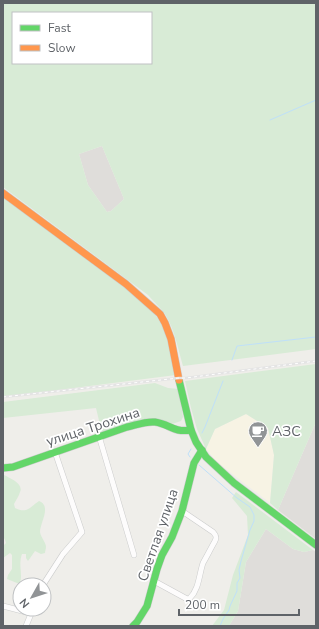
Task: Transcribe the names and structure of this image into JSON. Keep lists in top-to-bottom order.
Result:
{
  "streets": {
    "main road": ["улица Трохина", "Светлая улица"]
  },
  "places": {
    "cafe": ["АЗС"]
  },
  "legend": ["Fast", "Slow"],
  "scale_bar": "200 m",
  "north": "bottom left"
}
